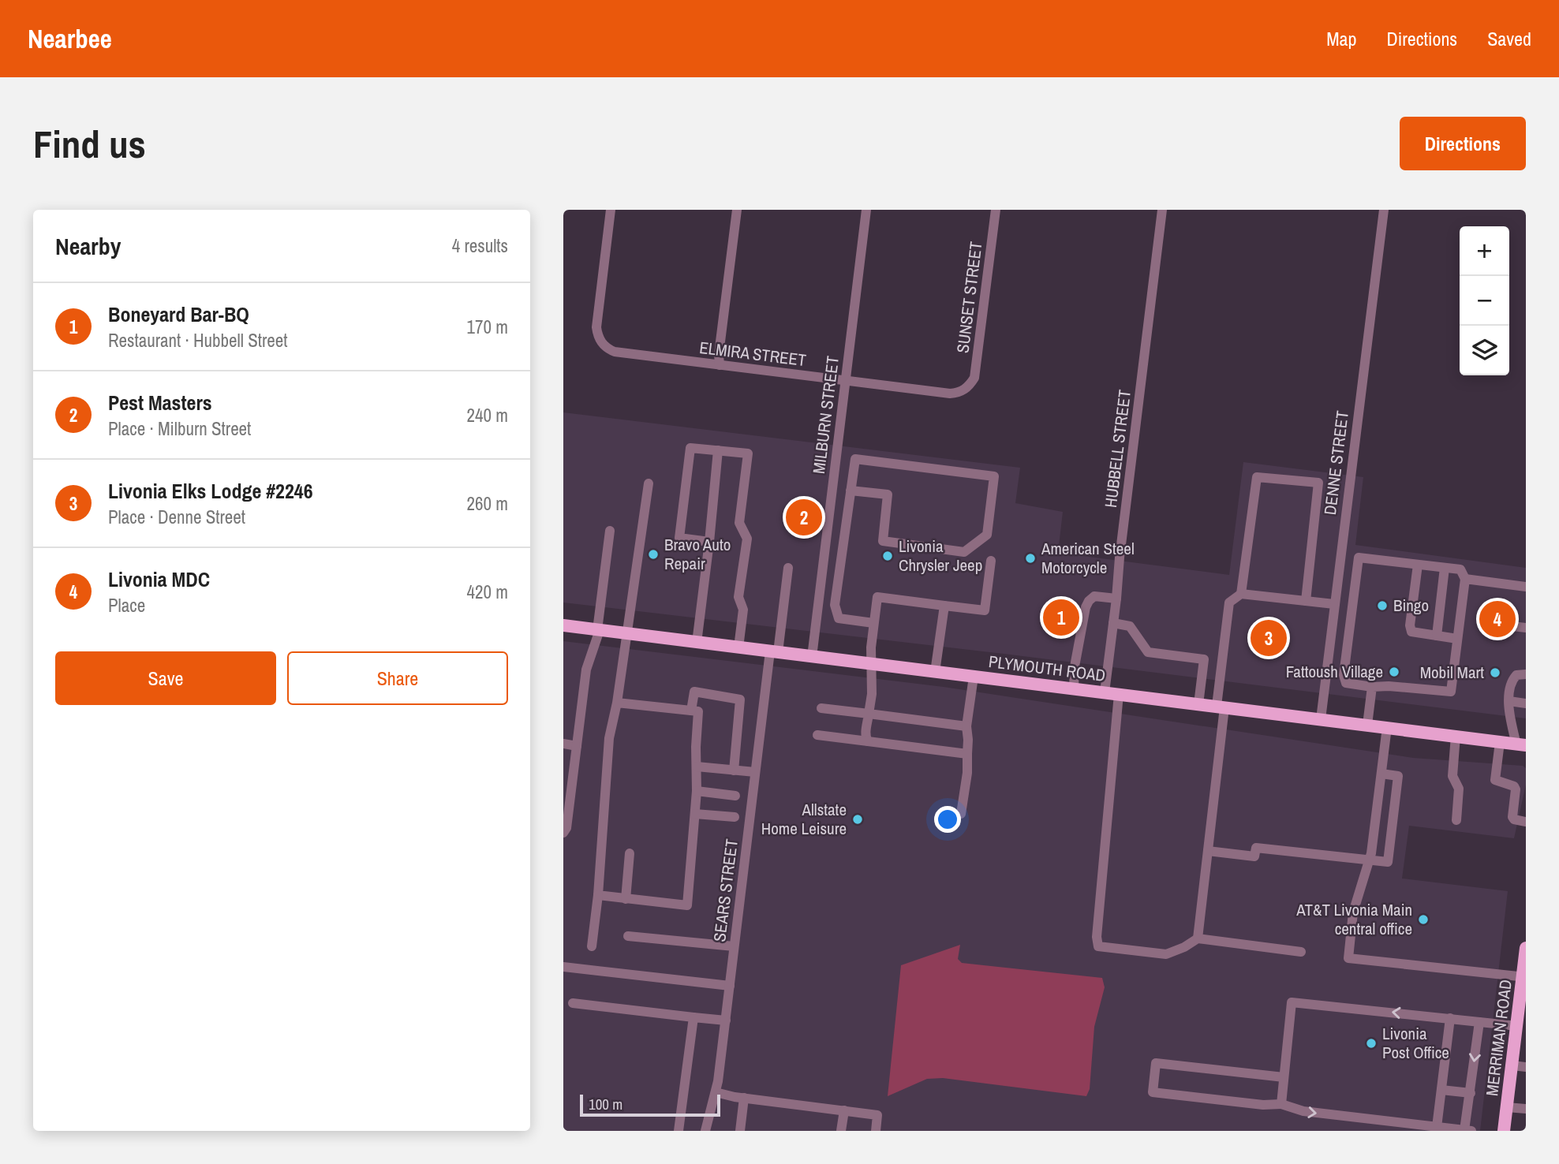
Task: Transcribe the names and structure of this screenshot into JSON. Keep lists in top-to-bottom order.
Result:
{
  "streets": {
    "main road": ["PLYMOUTH ROAD", "MERRIMAN ROAD"],
    "street": [
      "SUNSET STREET",
      "ELMIRA STREET",
      "MILBURN STREET",
      "HUBBELL STREET",
      "DENNE STREET",
      "SEARS STREET"
    ]
  },
  "crossings": [
    ["SUNSET STREET", "ELMIRA STREET"],
    ["ELMIRA STREET", "MILBURN STREET"],
    ["MILBURN STREET", "PLYMOUTH ROAD"],
    ["HUBBELL STREET", "PLYMOUTH ROAD"],
    ["DENNE STREET", "PLYMOUTH ROAD"],
    ["PLYMOUTH ROAD", "SEARS STREET"]
  ],
  "places": [
    "Bravo Auto Repair",
    "Livonia Chrysler Jeep",
    "American Steel Motorcycle",
    "Bingo",
    "Fattoush Village",
    "Mobil Mart",
    "Allstate Home Leisure",
    "AT&T Livonia Main central office",
    "Livonia Post Office"
  ],
  "scale_bar": "100 m",
  "page": {
    "header": "Nearbee",
    "nav": ["Map", "Directions", "Saved"],
    "buttons": [
      "Directions",
      ["Save", "Share"]
    ],
    "title": "Find us",
    "heading": ["Nearby", "4 results"],
    "map_buttons": ["+", "−"],
    "list": [
      {
        "mark": "1",
        "name": "Boneyard Bar-BQ",
        "note": "Restaurant · Hubbell Street",
        "value": "170 m"
      },
      {
        "mark": "2",
        "name": "Pest Masters",
        "note": "Place · Milburn Street",
        "value": "240 m"
      },
      {
        "mark": "3",
        "name": "Livonia Elks Lodge #2246",
        "note": "Place · Denne Street",
        "value": "260 m"
      },
      {
        "mark": "4",
        "name": "Livonia MDC",
        "note": "Place",
        "value": "420 m"
      }
    ],
    "pins": [
      "2",
      "1",
      "4",
      "3"
    ],
    "scale": "100 m"
  }
}
